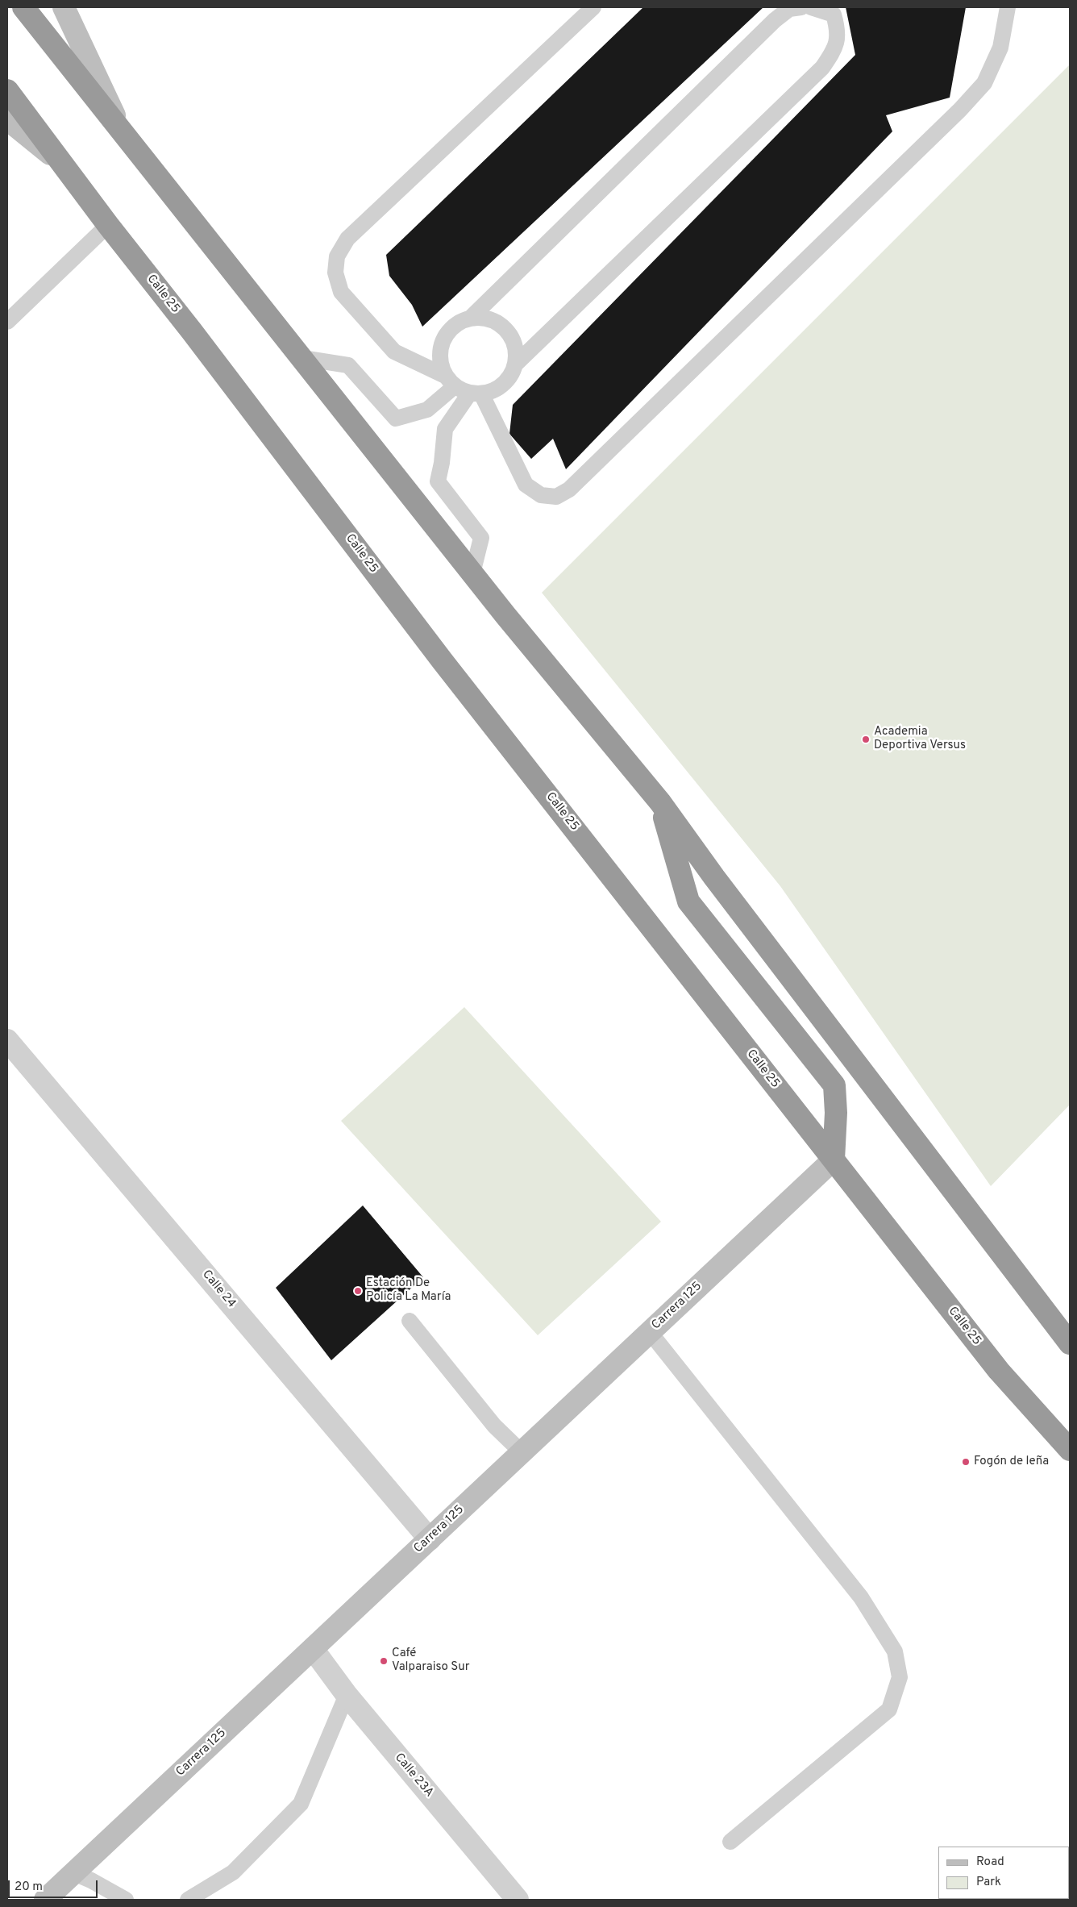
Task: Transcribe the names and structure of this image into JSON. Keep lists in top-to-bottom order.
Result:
{
  "streets": {
    "highway": ["Calle 25"],
    "main road": ["Carrera 125"],
    "street": ["Calle 24", "Calle 23A"]
  },
  "crossings": [
    ["Calle 25", "Carrera 125"],
    ["Calle 24", "Carrera 125"],
    ["Carrera 125", "Calle 23A"]
  ],
  "places": [
    "Academia Deportiva Versus",
    "Estación De Policía La María",
    "Fogón de leña",
    "Café Valparaiso Sur"
  ],
  "legend": ["Road", "Park"],
  "scale_bar": "20 m"
}
